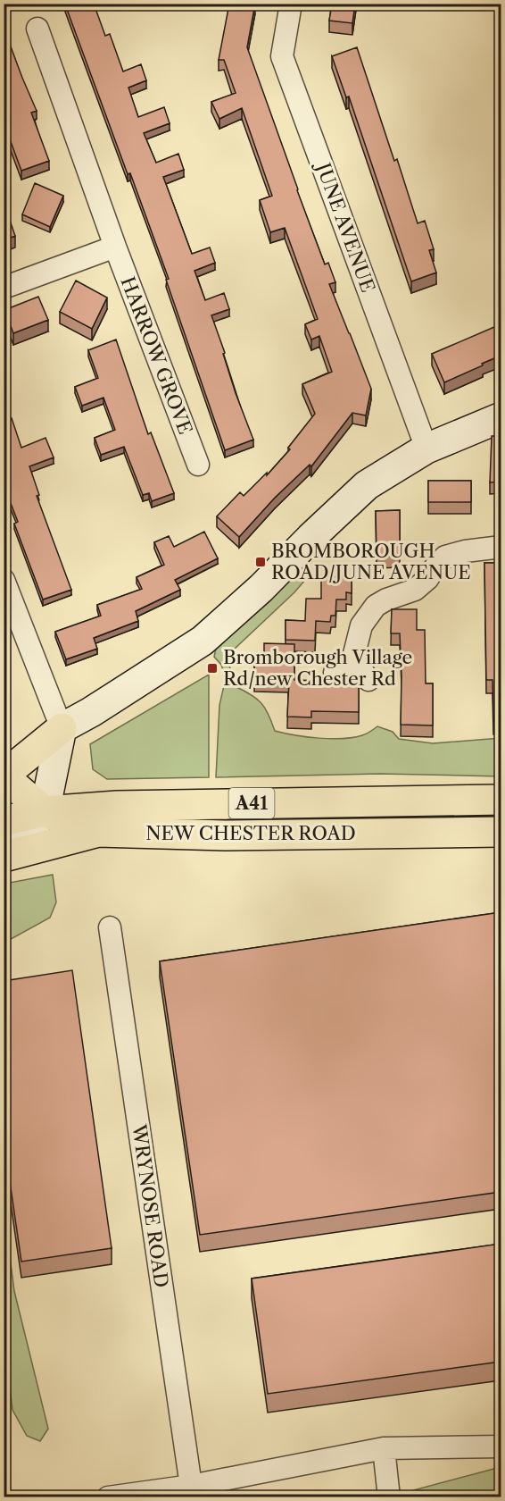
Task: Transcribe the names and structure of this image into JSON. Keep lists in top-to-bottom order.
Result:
{
  "streets": {
    "highway": ["A41", "NEW CHESTER ROAD"],
    "street": ["JUNE AVENUE", "HARROW GROVE", "WRYNOSE ROAD"]
  },
  "places": {
    "transit": ["BROMBOROUGH ROAD/JUNE AVENUE", "Bromborough Village Rd/new Chester Rd"]
  }
}
